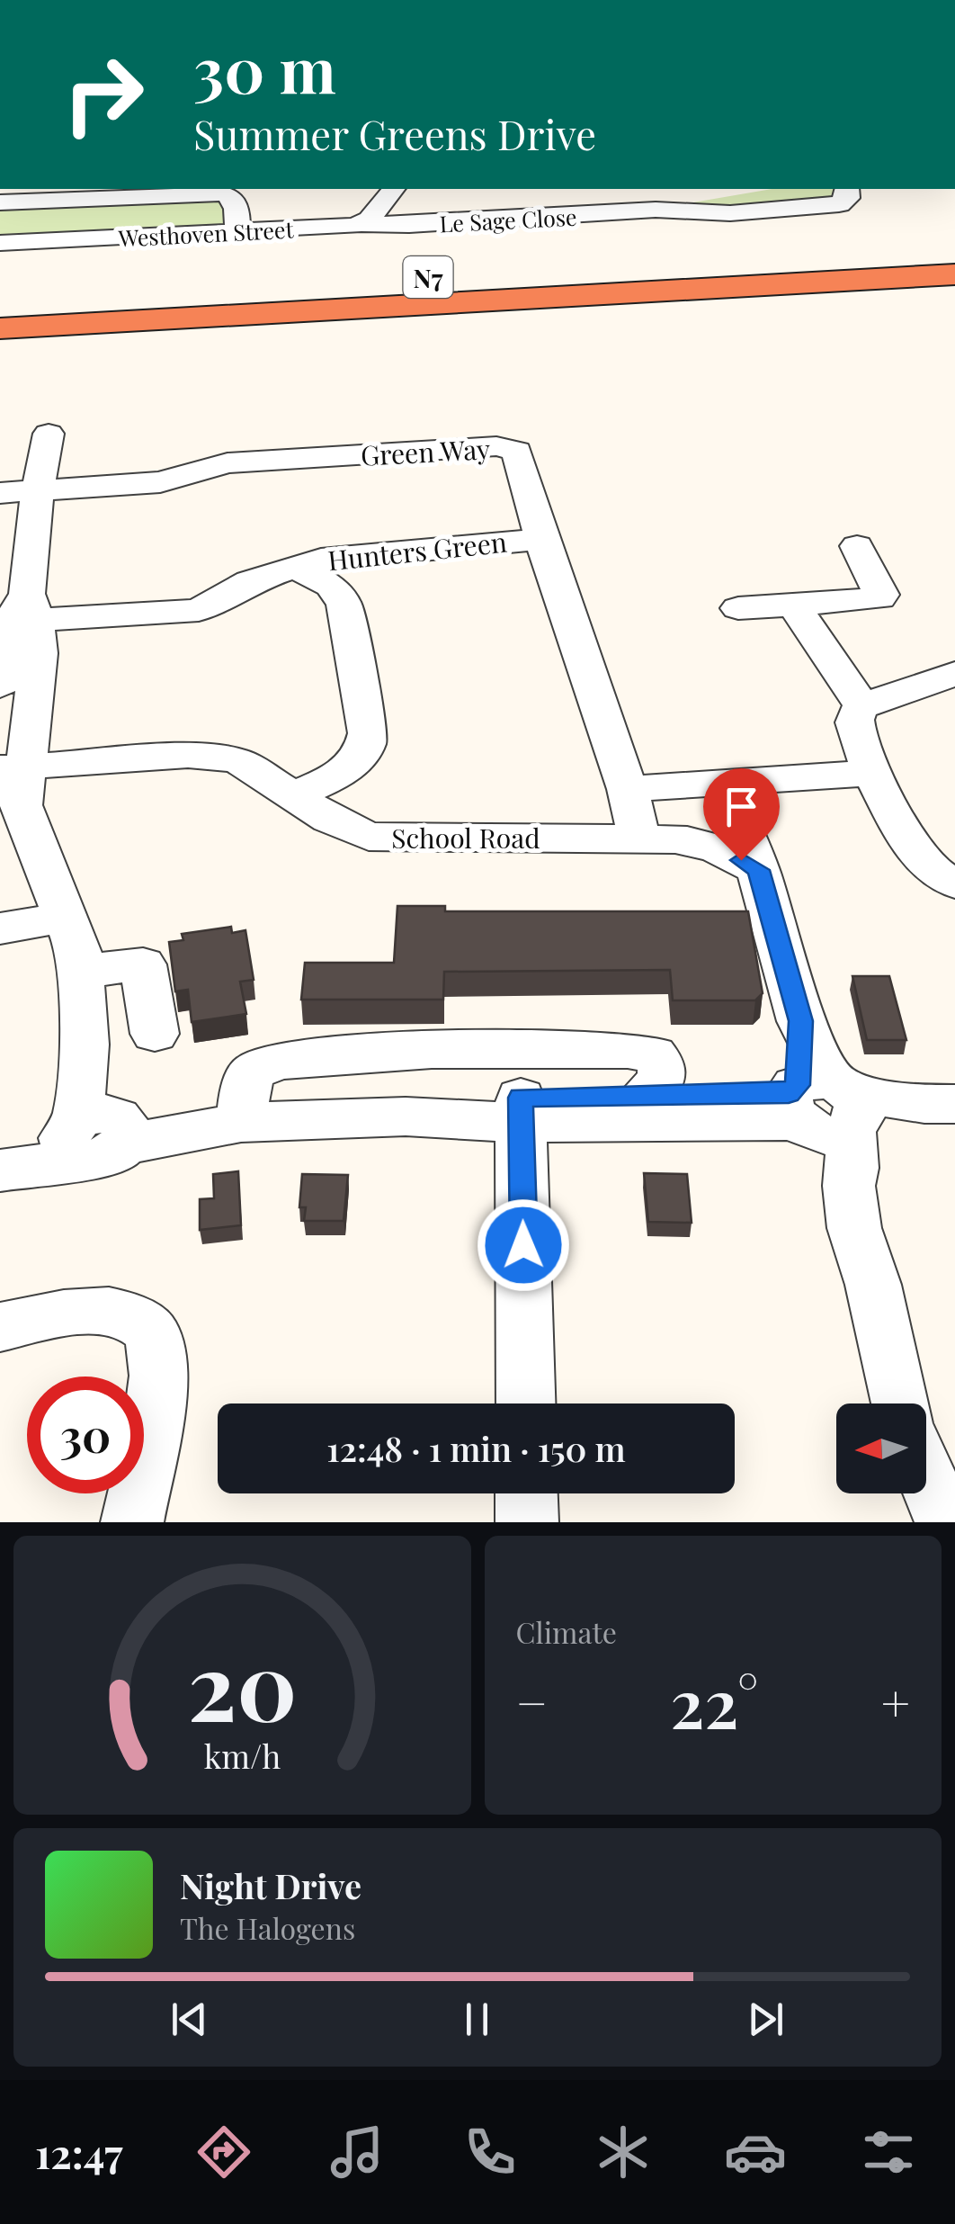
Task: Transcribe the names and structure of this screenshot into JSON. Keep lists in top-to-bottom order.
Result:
{
  "streets": {
    "highway": ["N7"],
    "street": [
      "Le Sage Close",
      "Westhoven Street",
      "Green Way",
      "Hunters Green",
      "School Road"
    ]
  },
  "crossings": [
    ["Le Sage Close", "Westhoven Street"],
    ["Green Way", "Hunters Green"],
    ["Green Way", "School Road"]
  ],
  "north": "left",
  "page": {
    "turn": ["30 m", "Summer Greens Drive"],
    "limit": "30",
    "trip": "12:48 · 1 min · 150 m",
    "tile": "Climate",
    "heat": ["−", "22°", "+"],
    "song": ["Night Drive", "The Halogens"],
    "tabs": "12:47",
    "gauge": ["20", "km/h"]
  }
}
